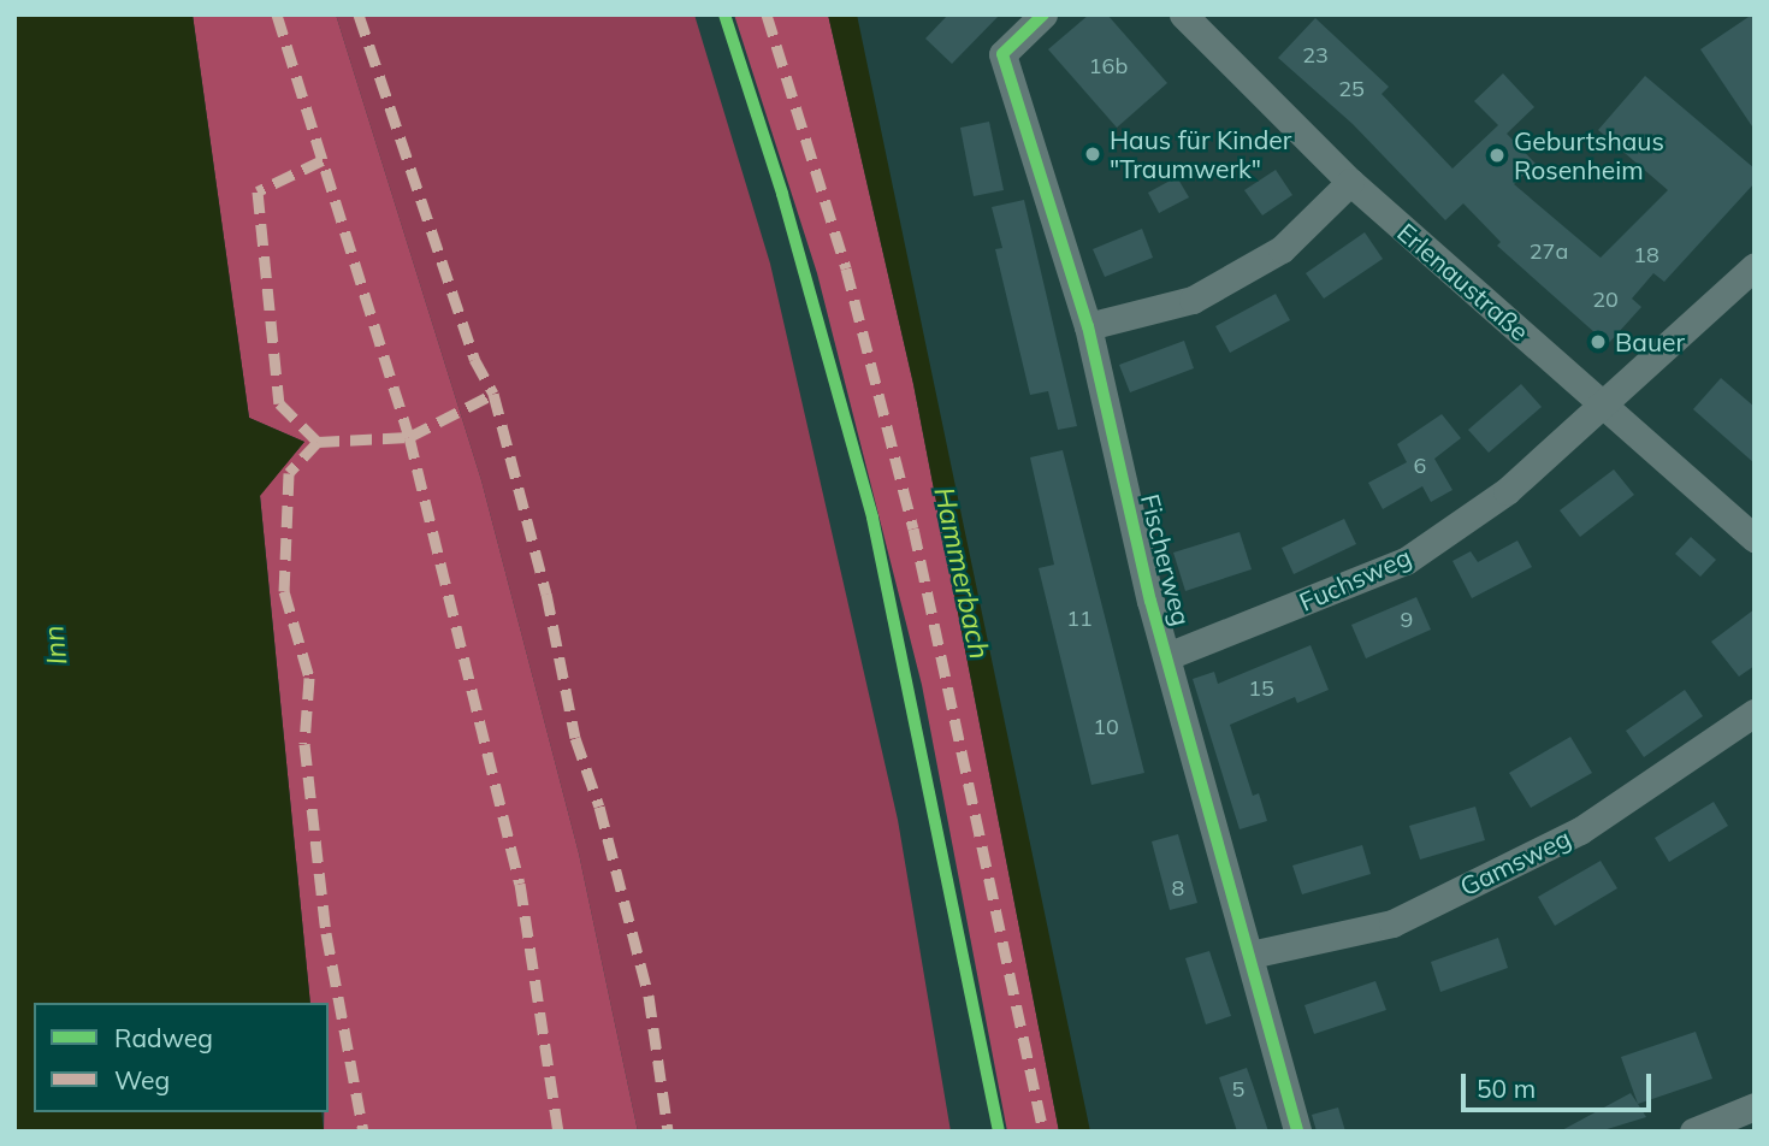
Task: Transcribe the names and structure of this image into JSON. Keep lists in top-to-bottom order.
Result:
{
  "streets": {
    "street": [
      "Erlenaustraße",
      "Fischerweg",
      "Fuchsweg",
      "Gamsweg"
    ]
  },
  "crossings": [
    ["Erlenaustraße", "Fuchsweg"],
    ["Fischerweg", "Fuchsweg"],
    ["Fischerweg", "Gamsweg"]
  ],
  "water": ["Hammerbach", "Inn"],
  "places": ["Haus für Kinder \"Traumwerk\"", "Geburtshaus Rosenheim", "Bauer"],
  "house_numbers": [
    "23",
    "16b",
    "25",
    "27a",
    "18",
    "20",
    "6",
    "11",
    "9",
    "15",
    "10",
    "8",
    "5"
  ],
  "legend": ["Radweg", "Weg"],
  "scale_bar": "50 m"
}
